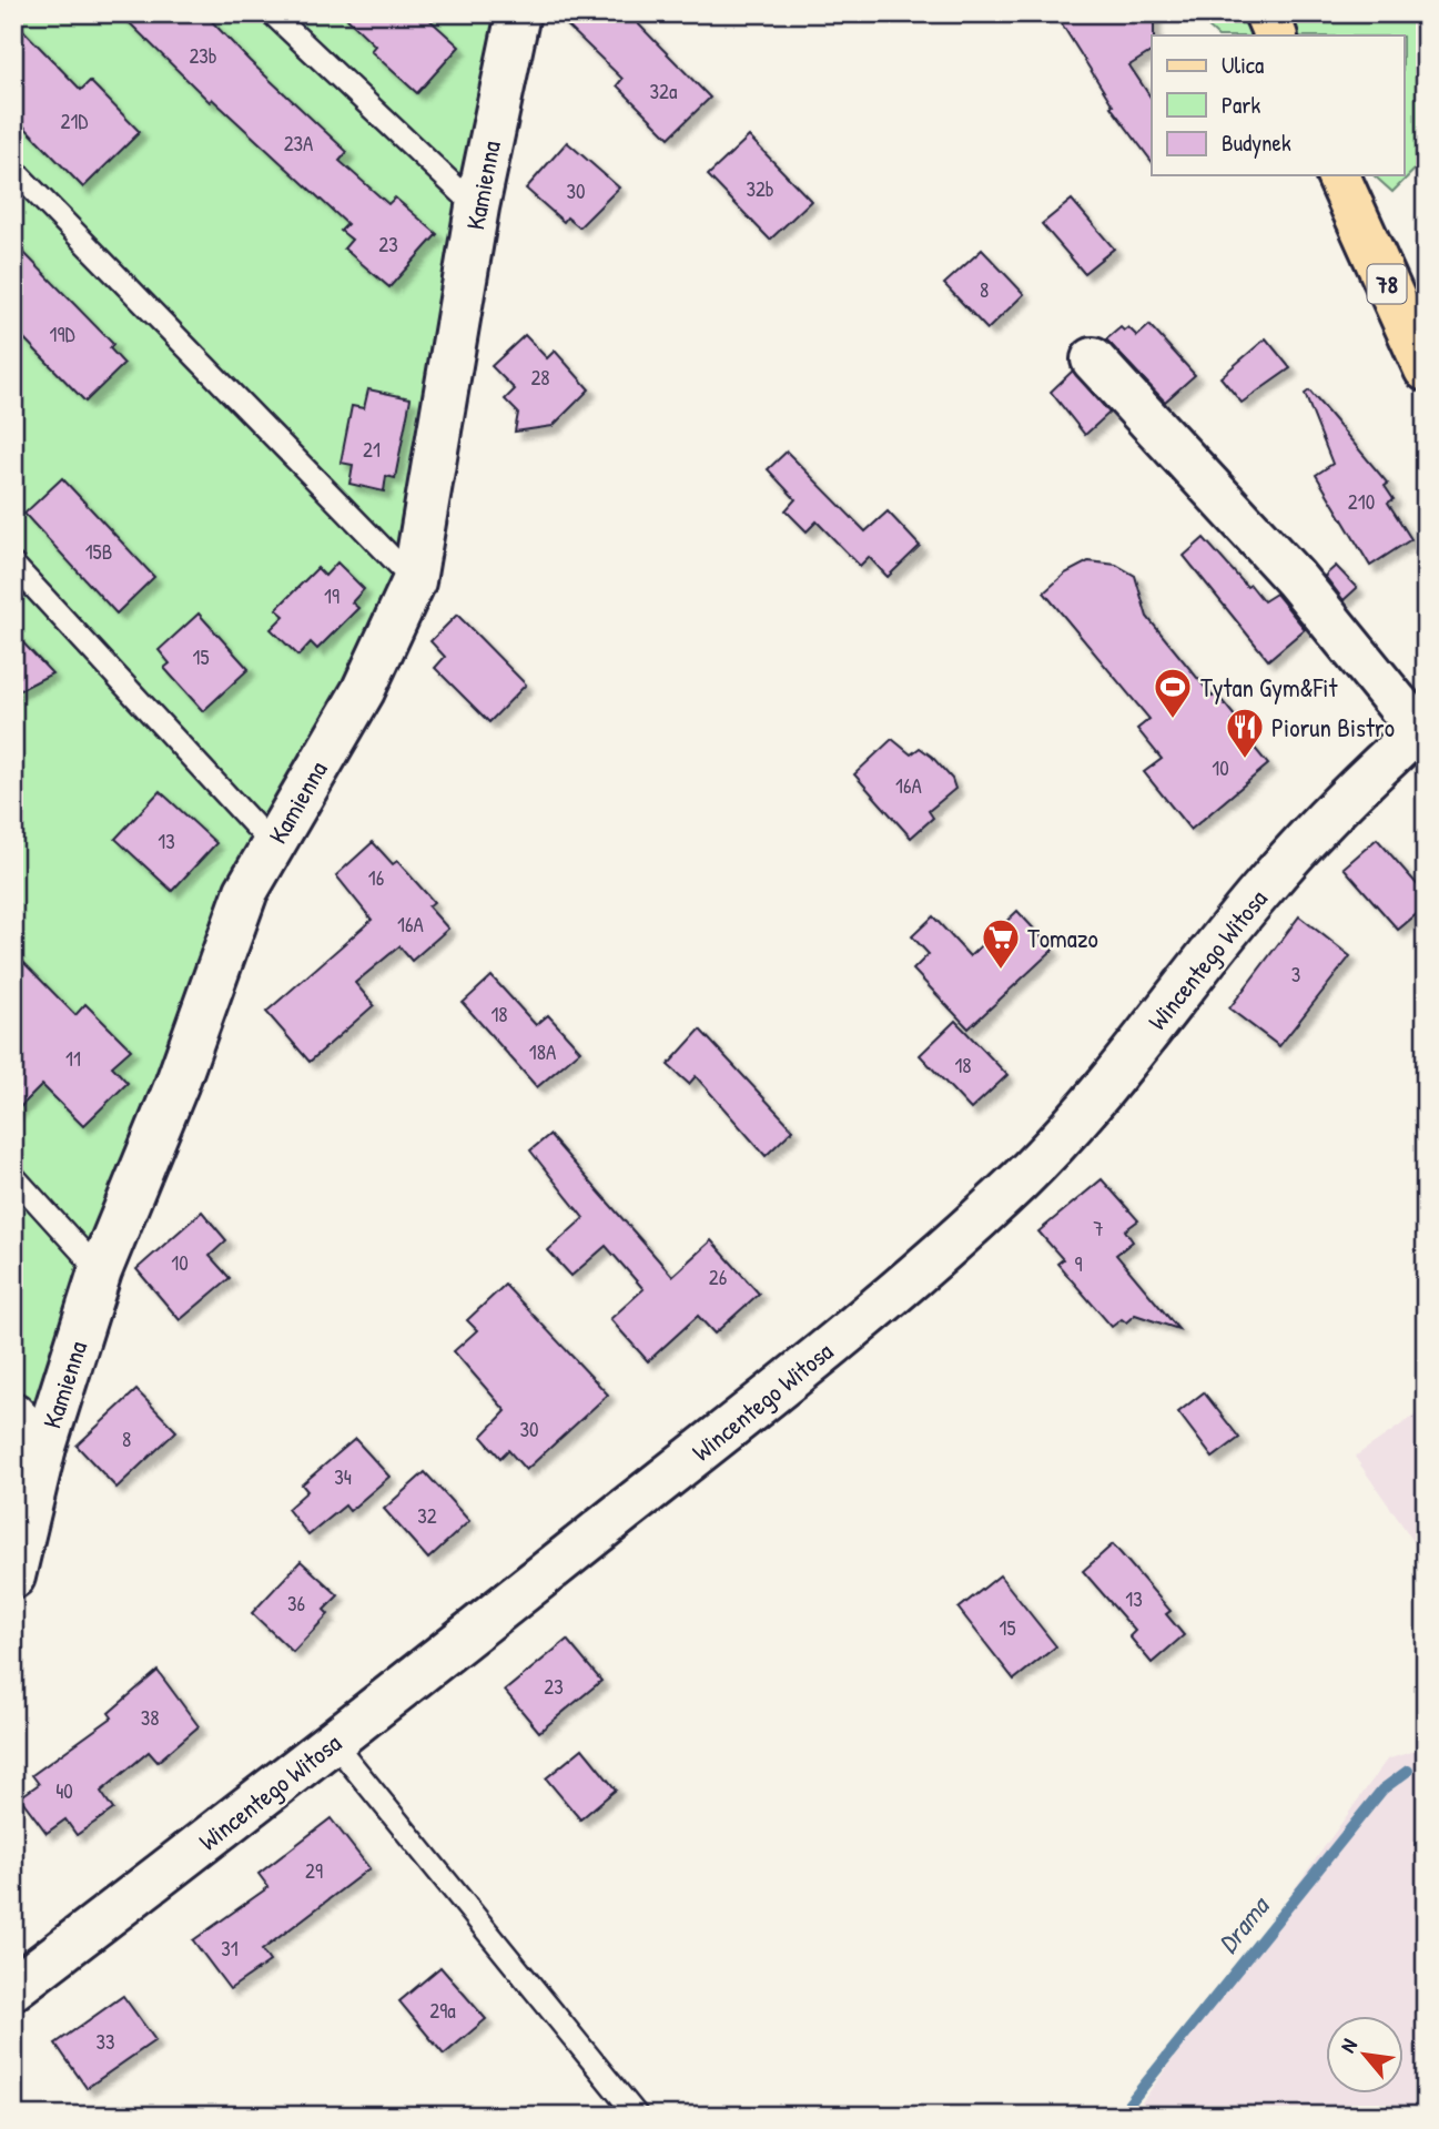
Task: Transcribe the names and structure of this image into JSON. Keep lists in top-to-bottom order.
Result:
{
  "streets": {
    "main road": ["78"],
    "street": ["Kamienna", "Wincentego Witosa"]
  },
  "water": ["Drama"],
  "places": {
    "sports": ["Tytan Gym&Fit"],
    "restaurant": ["Piorun Bistro"],
    "supermarket": ["Tomazo"]
  },
  "house_numbers": [
    "23b",
    "32a",
    "21D",
    "23A",
    "32b",
    "30",
    "23",
    "8",
    "19D",
    "28",
    "21",
    "210",
    "15B",
    "19",
    "15",
    "10",
    "16A",
    "13",
    "16",
    "16A",
    "3",
    "18",
    "18A",
    "11",
    "18",
    "7",
    "10",
    "9",
    "26",
    "30",
    "8",
    "34",
    "32",
    "13",
    "36",
    "15",
    "23",
    "38",
    "40",
    "29",
    "31",
    "29a",
    "33"
  ],
  "legend": ["Ulica", "Park", "Budynek"],
  "north": "top left"
}
